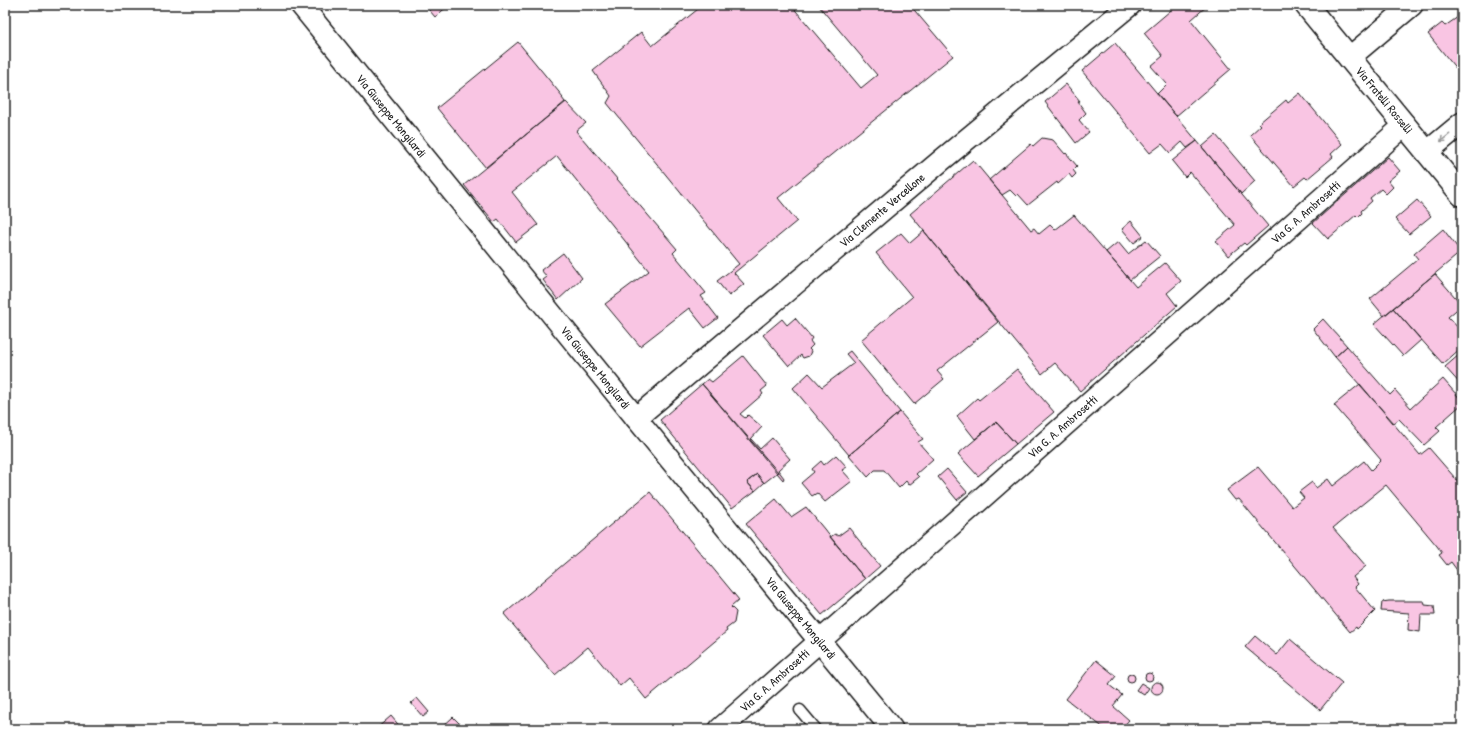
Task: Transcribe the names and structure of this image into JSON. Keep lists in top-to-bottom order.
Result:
{
  "streets": {
    "street": [
      "Via Fratelli Rosselli",
      "Via Giuseppe Mongilardi",
      "Via Clemente Vercellone",
      "Via G. A. Ambrosetti"
    ]
  },
  "crossings": [
    ["Via Fratelli Rosselli", "Via G. A. Ambrosetti"],
    ["Via Giuseppe Mongilardi", "Via Clemente Vercellone"],
    ["Via Giuseppe Mongilardi", "Via G. A. Ambrosetti"]
  ]
}
